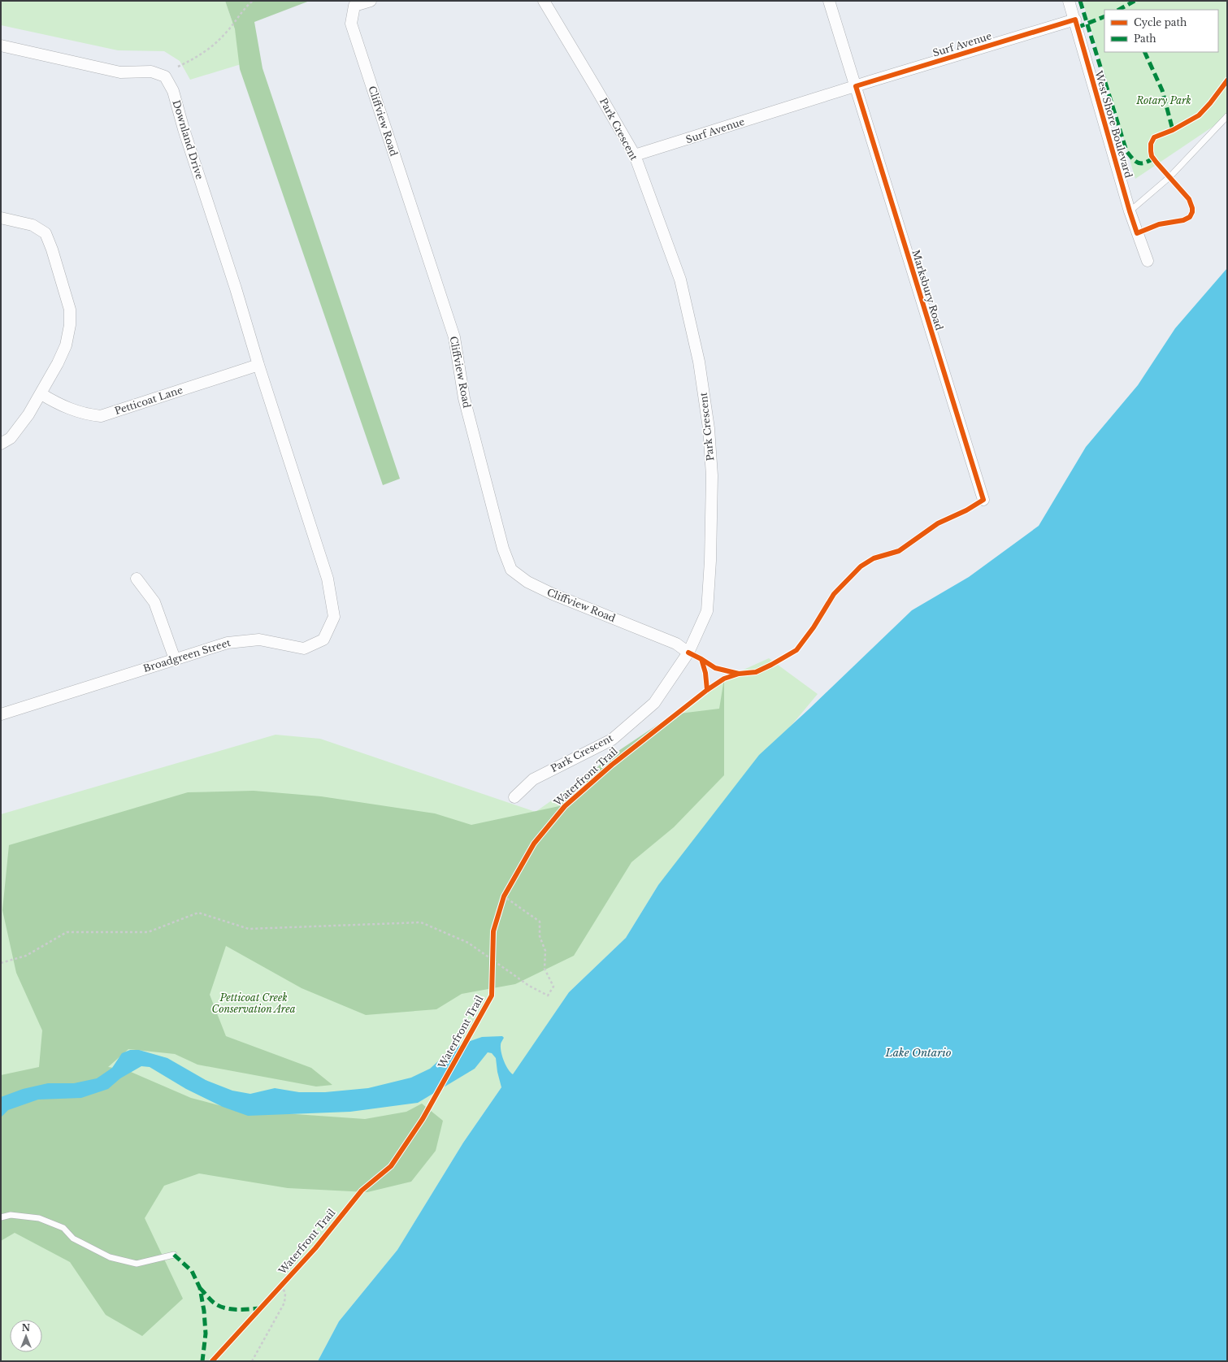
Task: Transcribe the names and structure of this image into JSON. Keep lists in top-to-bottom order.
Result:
{
  "streets": {
    "street": [
      "Surf Avenue",
      "Cliffview Road",
      "West Shore Boulevard",
      "Park Crescent",
      "Downland Drive",
      "Marksbury Road",
      "Petticoat Lane",
      "Broadgreen Street"
    ],
    "cycle path": ["Waterfront Trail"]
  },
  "crossings": [
    ["Surf Avenue", "West Shore Boulevard"],
    ["Surf Avenue", "Park Crescent"],
    ["Surf Avenue", "Marksbury Road"],
    ["Cliffview Road", "Park Crescent"],
    ["Downland Drive", "Petticoat Lane"],
    ["Downland Drive", "Broadgreen Street"],
    ["Petticoat Lane", "Broadgreen Street"]
  ],
  "water": ["Lake Ontario"],
  "parks": ["Rotary Park", "Petticoat Creek Conservation Area"],
  "legend": ["Cycle path", "Path"],
  "north": "top"
}
